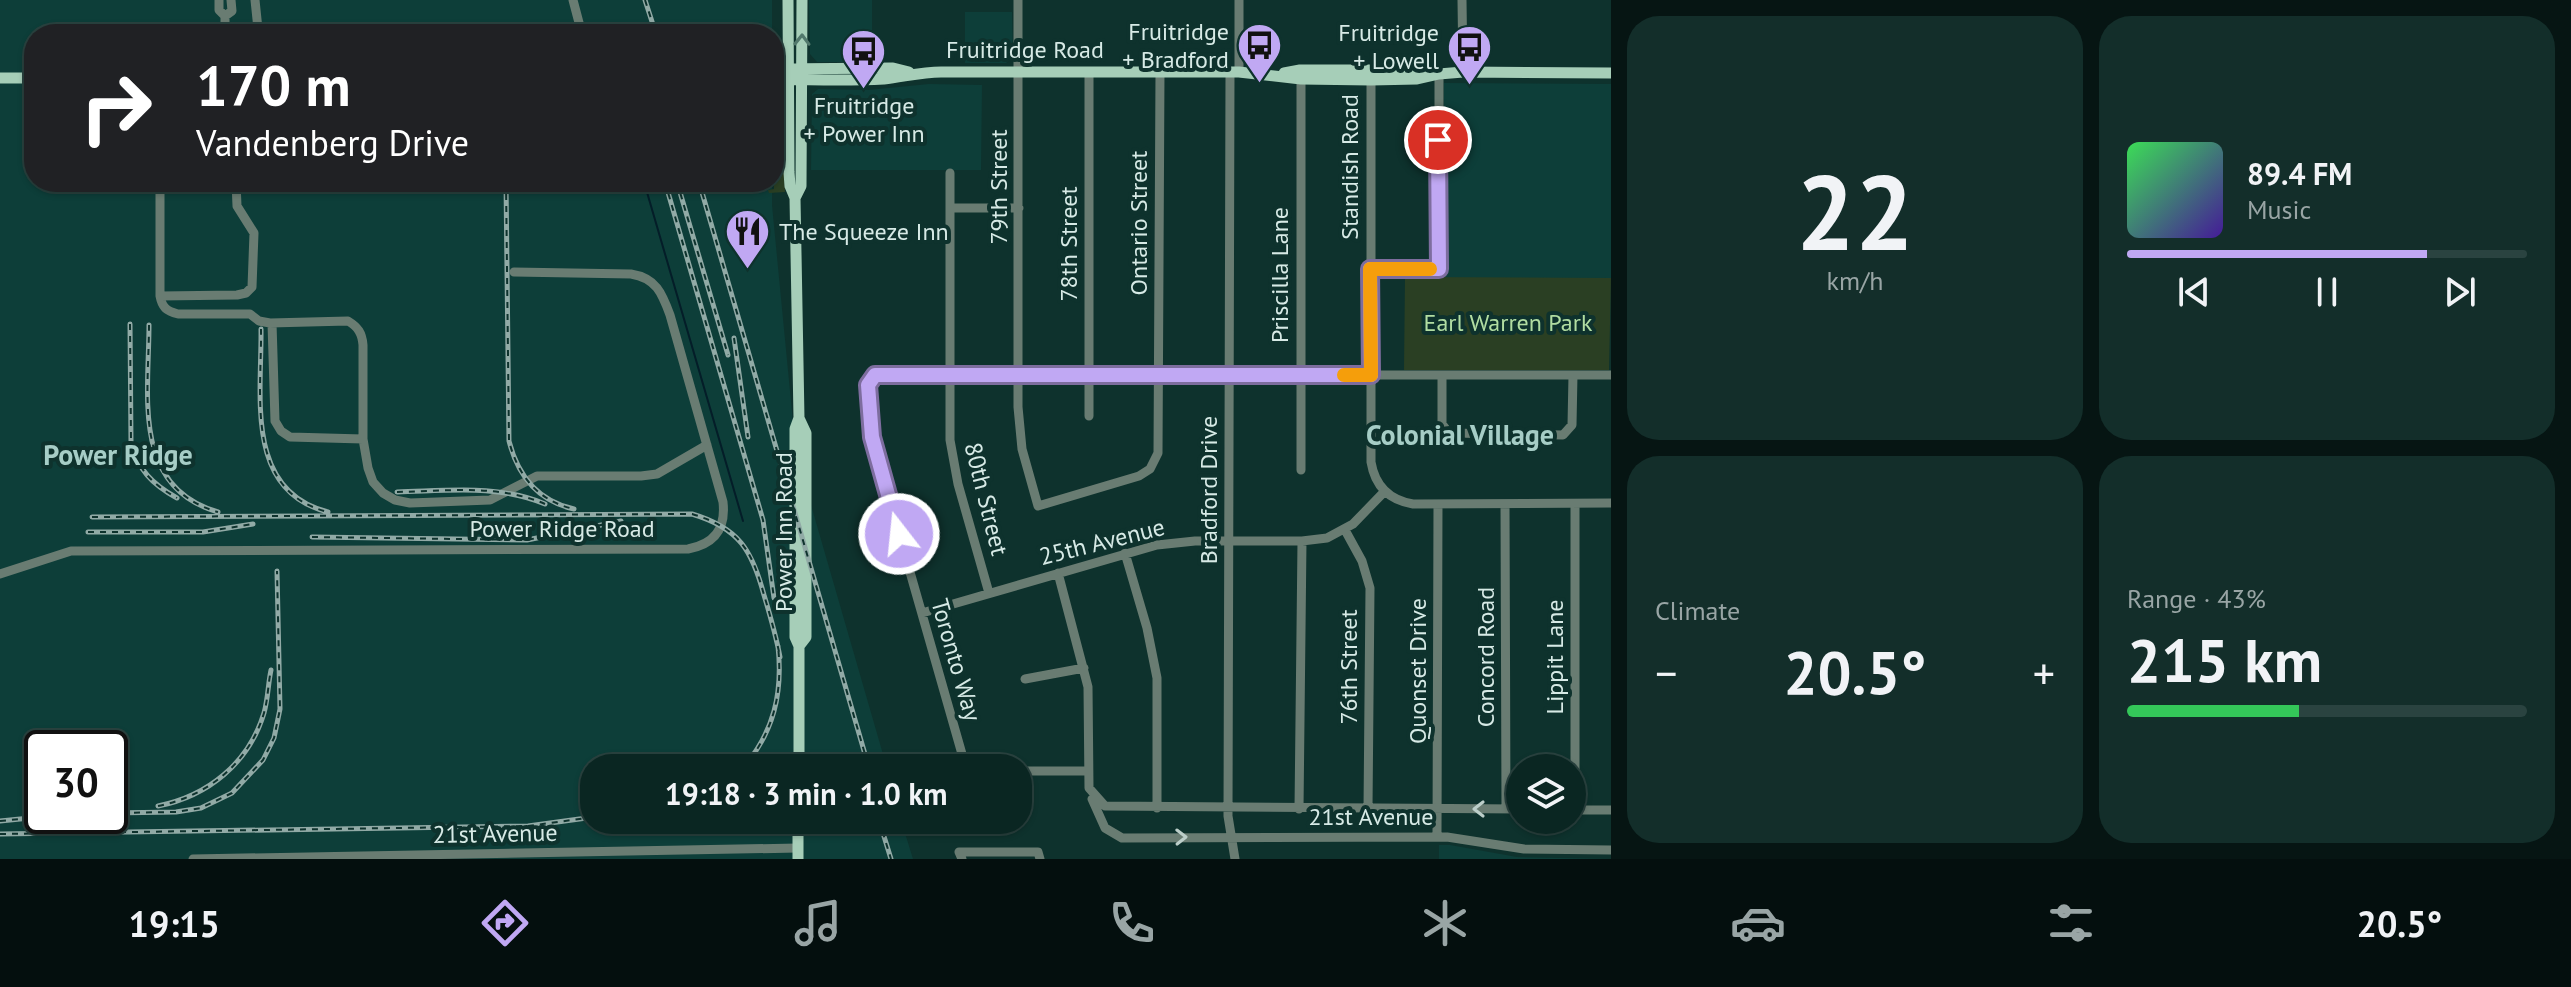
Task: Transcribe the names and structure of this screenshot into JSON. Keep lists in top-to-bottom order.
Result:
{
  "streets": {
    "main road": ["Fruitridge Road", "Power Inn Road"],
    "street": [
      "Standish Road",
      "79th Street",
      "Ontario Street",
      "78th Street",
      "Priscilla Lane",
      "Bradford Drive",
      "80th Street",
      "Power Ridge Road",
      "25th Avenue",
      "Concord Road",
      "Lippit Lane",
      "Toronto Way",
      "76th Street",
      "Quonset Drive",
      "21st Avenue"
    ]
  },
  "crossings": [
    ["Fruitridge Road", "Standish Road"],
    ["Fruitridge Road", "79th Street"],
    ["Fruitridge Road", "Ontario Street"],
    ["Fruitridge Road", "78th Street"],
    ["Fruitridge Road", "Priscilla Lane"],
    ["Fruitridge Road", "Bradford Drive"],
    ["Fruitridge Road", "Power Inn Road"],
    ["Standish Road", "25th Avenue"],
    ["79th Street", "Ontario Street"],
    ["Bradford Drive", "25th Avenue"],
    ["Bradford Drive", "21st Avenue"],
    ["80th Street", "25th Avenue"],
    ["80th Street", "Toronto Way"],
    ["25th Avenue", "Toronto Way"],
    ["25th Avenue", "76th Street"],
    ["Concord Road", "21st Avenue"],
    ["76th Street", "21st Avenue"],
    ["Quonset Drive", "21st Avenue"]
  ],
  "districts": ["Colonial Village", "Power Ridge"],
  "parks": ["Earl Warren Park"],
  "places": {
    "bus stop": ["Fruitridge + Bradford", "Fruitridge + Lowell", "Fruitridge + Power Inn"],
    "restaurant": ["The Squeeze Inn"]
  },
  "page": {
    "tile": [
      ["22", "km/h"],
      "Climate",
      ["Range · 43%", "215 km"]
    ],
    "turn": ["170 m", "Vandenberg Drive"],
    "song": ["89.4 FM", "Music"],
    "heat": ["−", "20.5°", "+"],
    "limit": "30",
    "trip": "19:18 · 3 min · 1.0 km",
    "tabs": ["19:15", "20.5°"]
  }
}
